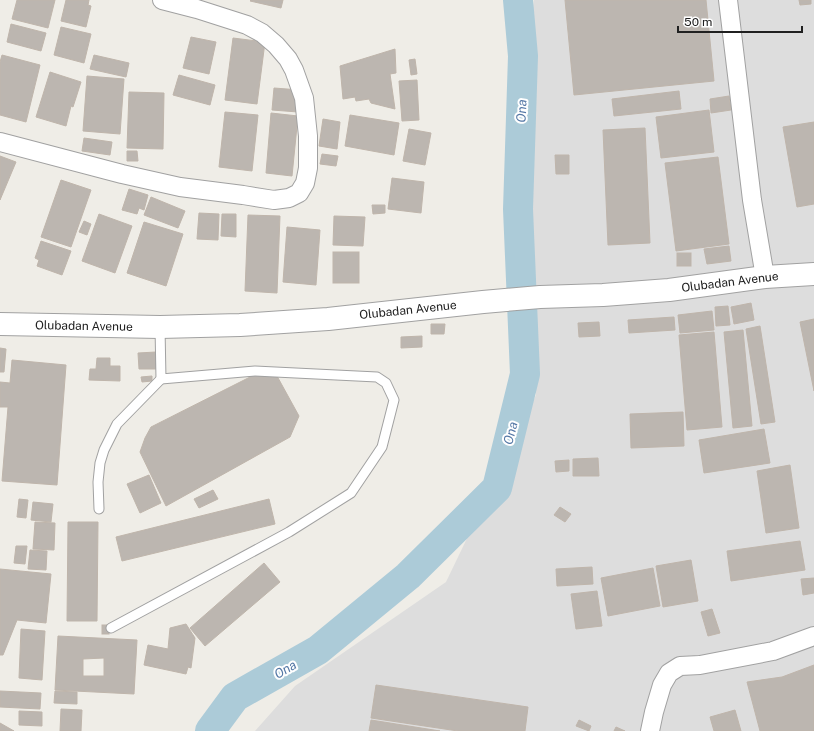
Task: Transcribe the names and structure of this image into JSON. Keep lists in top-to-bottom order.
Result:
{
  "streets": {
    "street": ["Olubadan Avenue"]
  },
  "water": ["Ona"],
  "scale_bar": "50 m"
}
